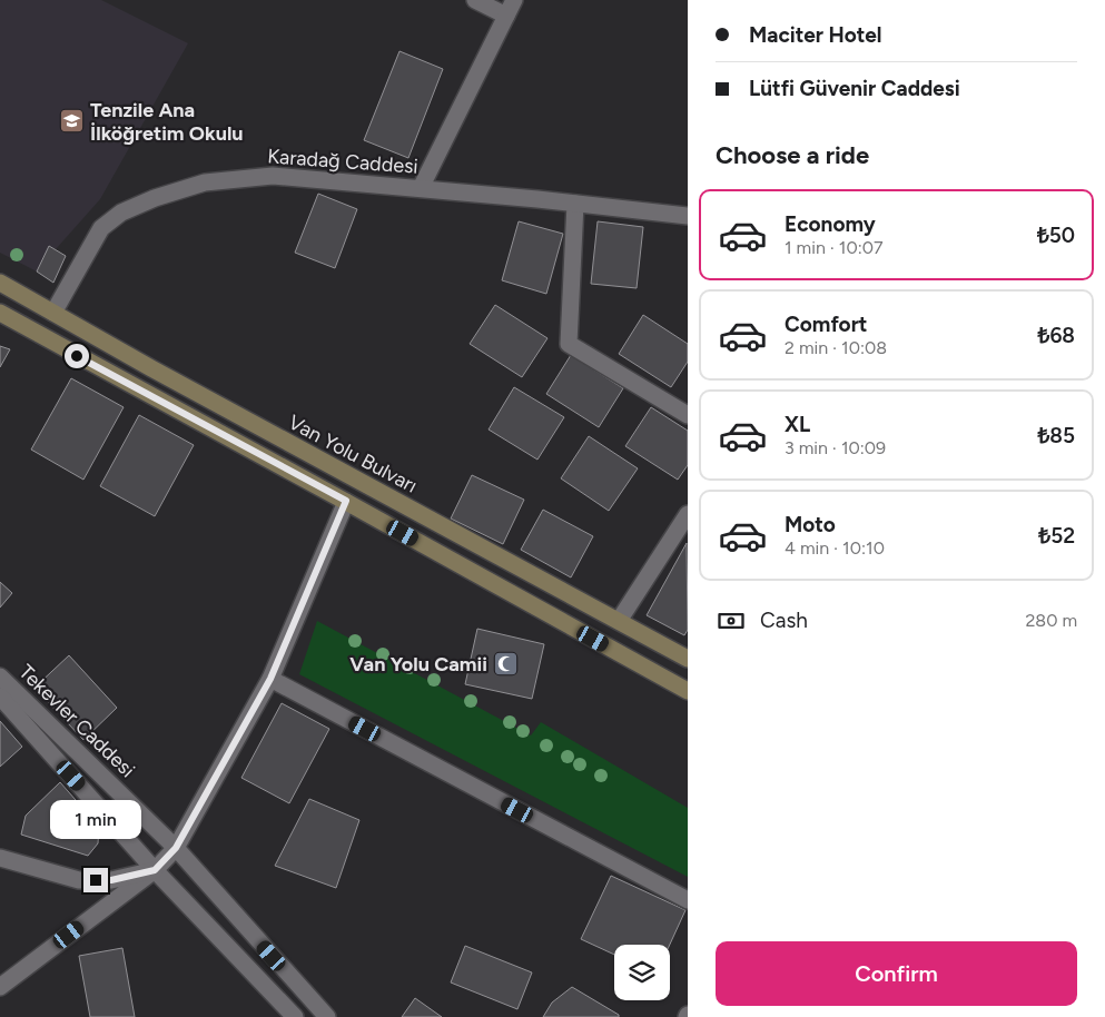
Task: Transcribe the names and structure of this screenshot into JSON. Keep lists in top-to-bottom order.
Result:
{
  "streets": {
    "main road": ["Van Yolu Bulvarı"],
    "street": ["Karadağ Caddesi", "Tekevler Caddesi"]
  },
  "crossings": [
    ["Karadağ Caddesi", "Van Yolu Bulvarı"]
  ],
  "places": {
    "school or university": ["Tenzile Ana İlköğretim Okulu"],
    "mosque": ["Van Yolu Camii"]
  },
  "page": {
    "banner": ["Maciter Hotel", "Lütfi Güvenir Caddesi"],
    "heading": "Choose a ride",
    "list": [
      {
        "name": "Economy",
        "note": "1 min · 10:07",
        "value": "₺50"
      },
      {
        "name": "Comfort",
        "note": "2 min · 10:08",
        "value": "₺68"
      },
      {
        "name": "XL",
        "note": "3 min · 10:09",
        "value": "₺85"
      },
      {
        "name": "Moto",
        "note": "4 min · 10:10",
        "value": "₺52"
      }
    ],
    "pay": ["Cash", "280 m"],
    "bubble": "1 min",
    "buttons": "Confirm"
  }
}
